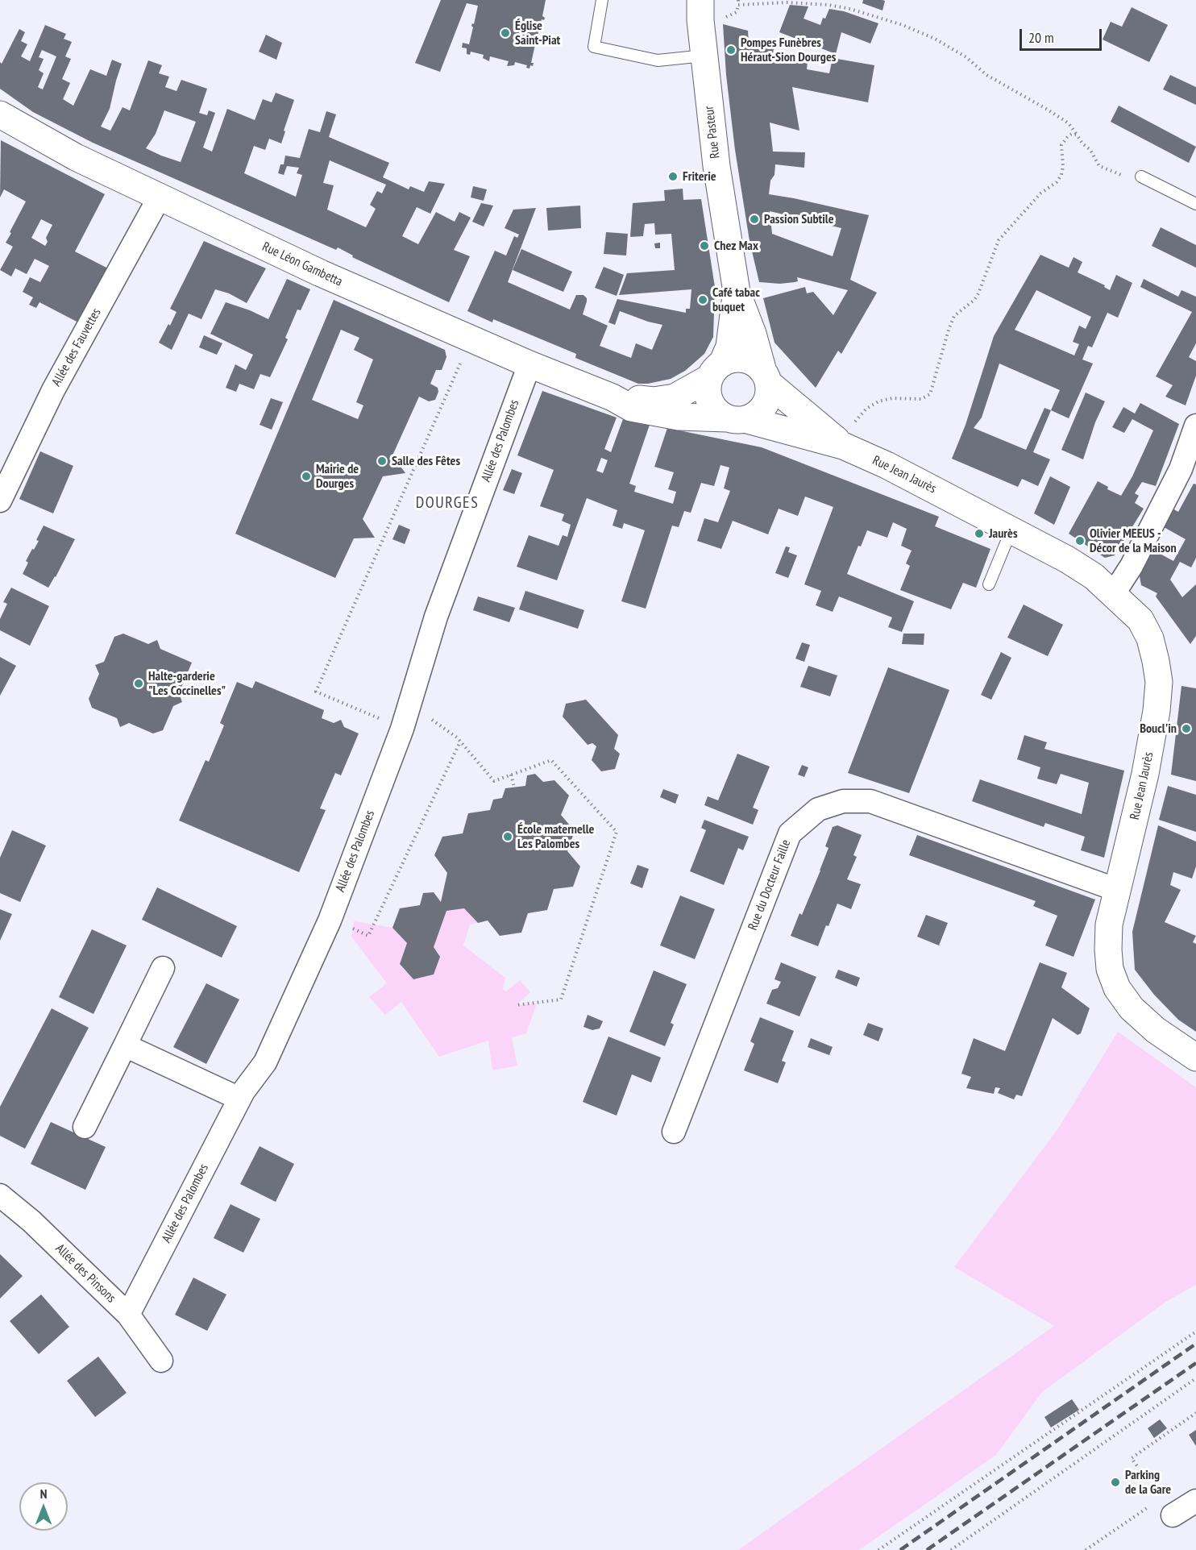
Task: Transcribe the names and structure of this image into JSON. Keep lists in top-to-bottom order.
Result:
{
  "streets": {
    "street": [
      "Rue Pasteur",
      "Rue Léon Gambetta",
      "Allée des Fauvettes",
      "Allée des Palombes",
      "Rue Jean Jaurès",
      "Rue du Docteur Faille",
      "Allée des Pinsons"
    ]
  },
  "crossings": [
    ["Rue Pasteur", "Rue Léon Gambetta"],
    ["Rue Pasteur", "Rue Jean Jaurès"],
    ["Rue Léon Gambetta", "Allée des Fauvettes"],
    ["Rue Léon Gambetta", "Allée des Palombes"],
    ["Rue Léon Gambetta", "Rue Jean Jaurès"],
    ["Allée des Palombes", "Allée des Pinsons"],
    ["Rue Jean Jaurès", "Rue du Docteur Faille"]
  ],
  "districts": ["DOURGES"],
  "places": [
    "Église Saint-Piat",
    "Pompes Funèbres Héraut-Sion Dourges",
    "Friterie",
    "Passion Subtile",
    "Chez Max",
    "Café tabac buquet",
    "Salle des Fêtes",
    "Mairie de Dourges",
    "Jaurès",
    "Olivier MEEUS - Décor de la Maison",
    "Halte-garderie \"Les Coccinelles\"",
    "Boucl'in",
    "École maternelle Les Palombes",
    "Parking de la Gare"
  ],
  "scale_bar": "20 m",
  "north": "top"
}
